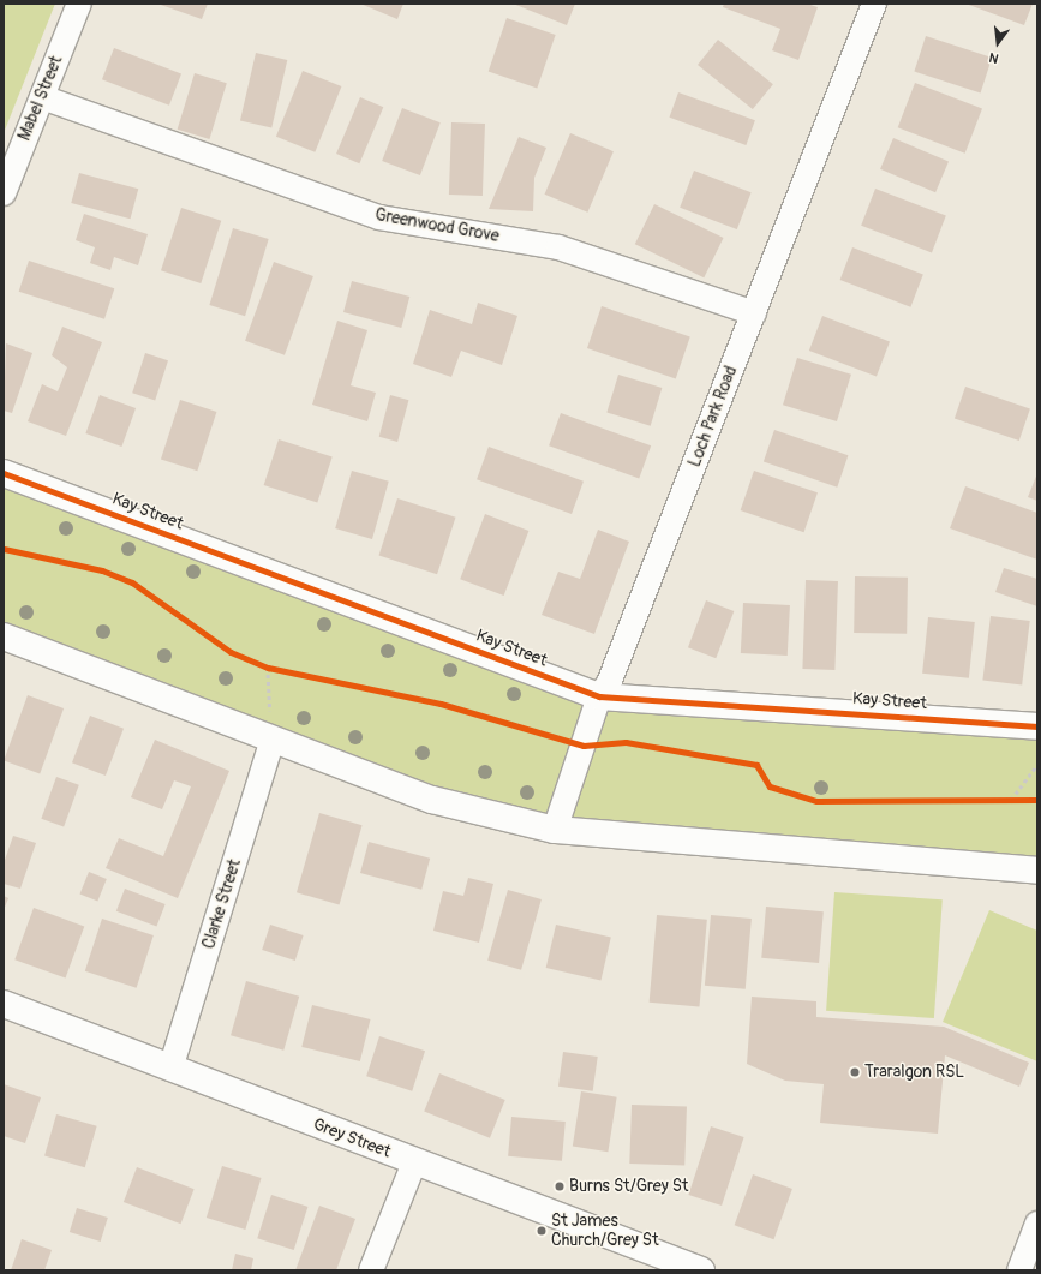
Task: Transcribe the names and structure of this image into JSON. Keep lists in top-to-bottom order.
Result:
{
  "streets": {
    "street": [
      "Mabel Street",
      "Greenwood Grove",
      "Loch Park Road",
      "Kay Street",
      "Clarke Street",
      "Grey Street"
    ]
  },
  "crossings": [
    ["Mabel Street", "Greenwood Grove"],
    ["Greenwood Grove", "Loch Park Road"],
    ["Loch Park Road", "Kay Street"],
    ["Clarke Street", "Grey Street"]
  ],
  "places": ["Traralgon RSL", "Burns St/Grey St", "St James Church/Grey St"],
  "north": "bottom"
}
